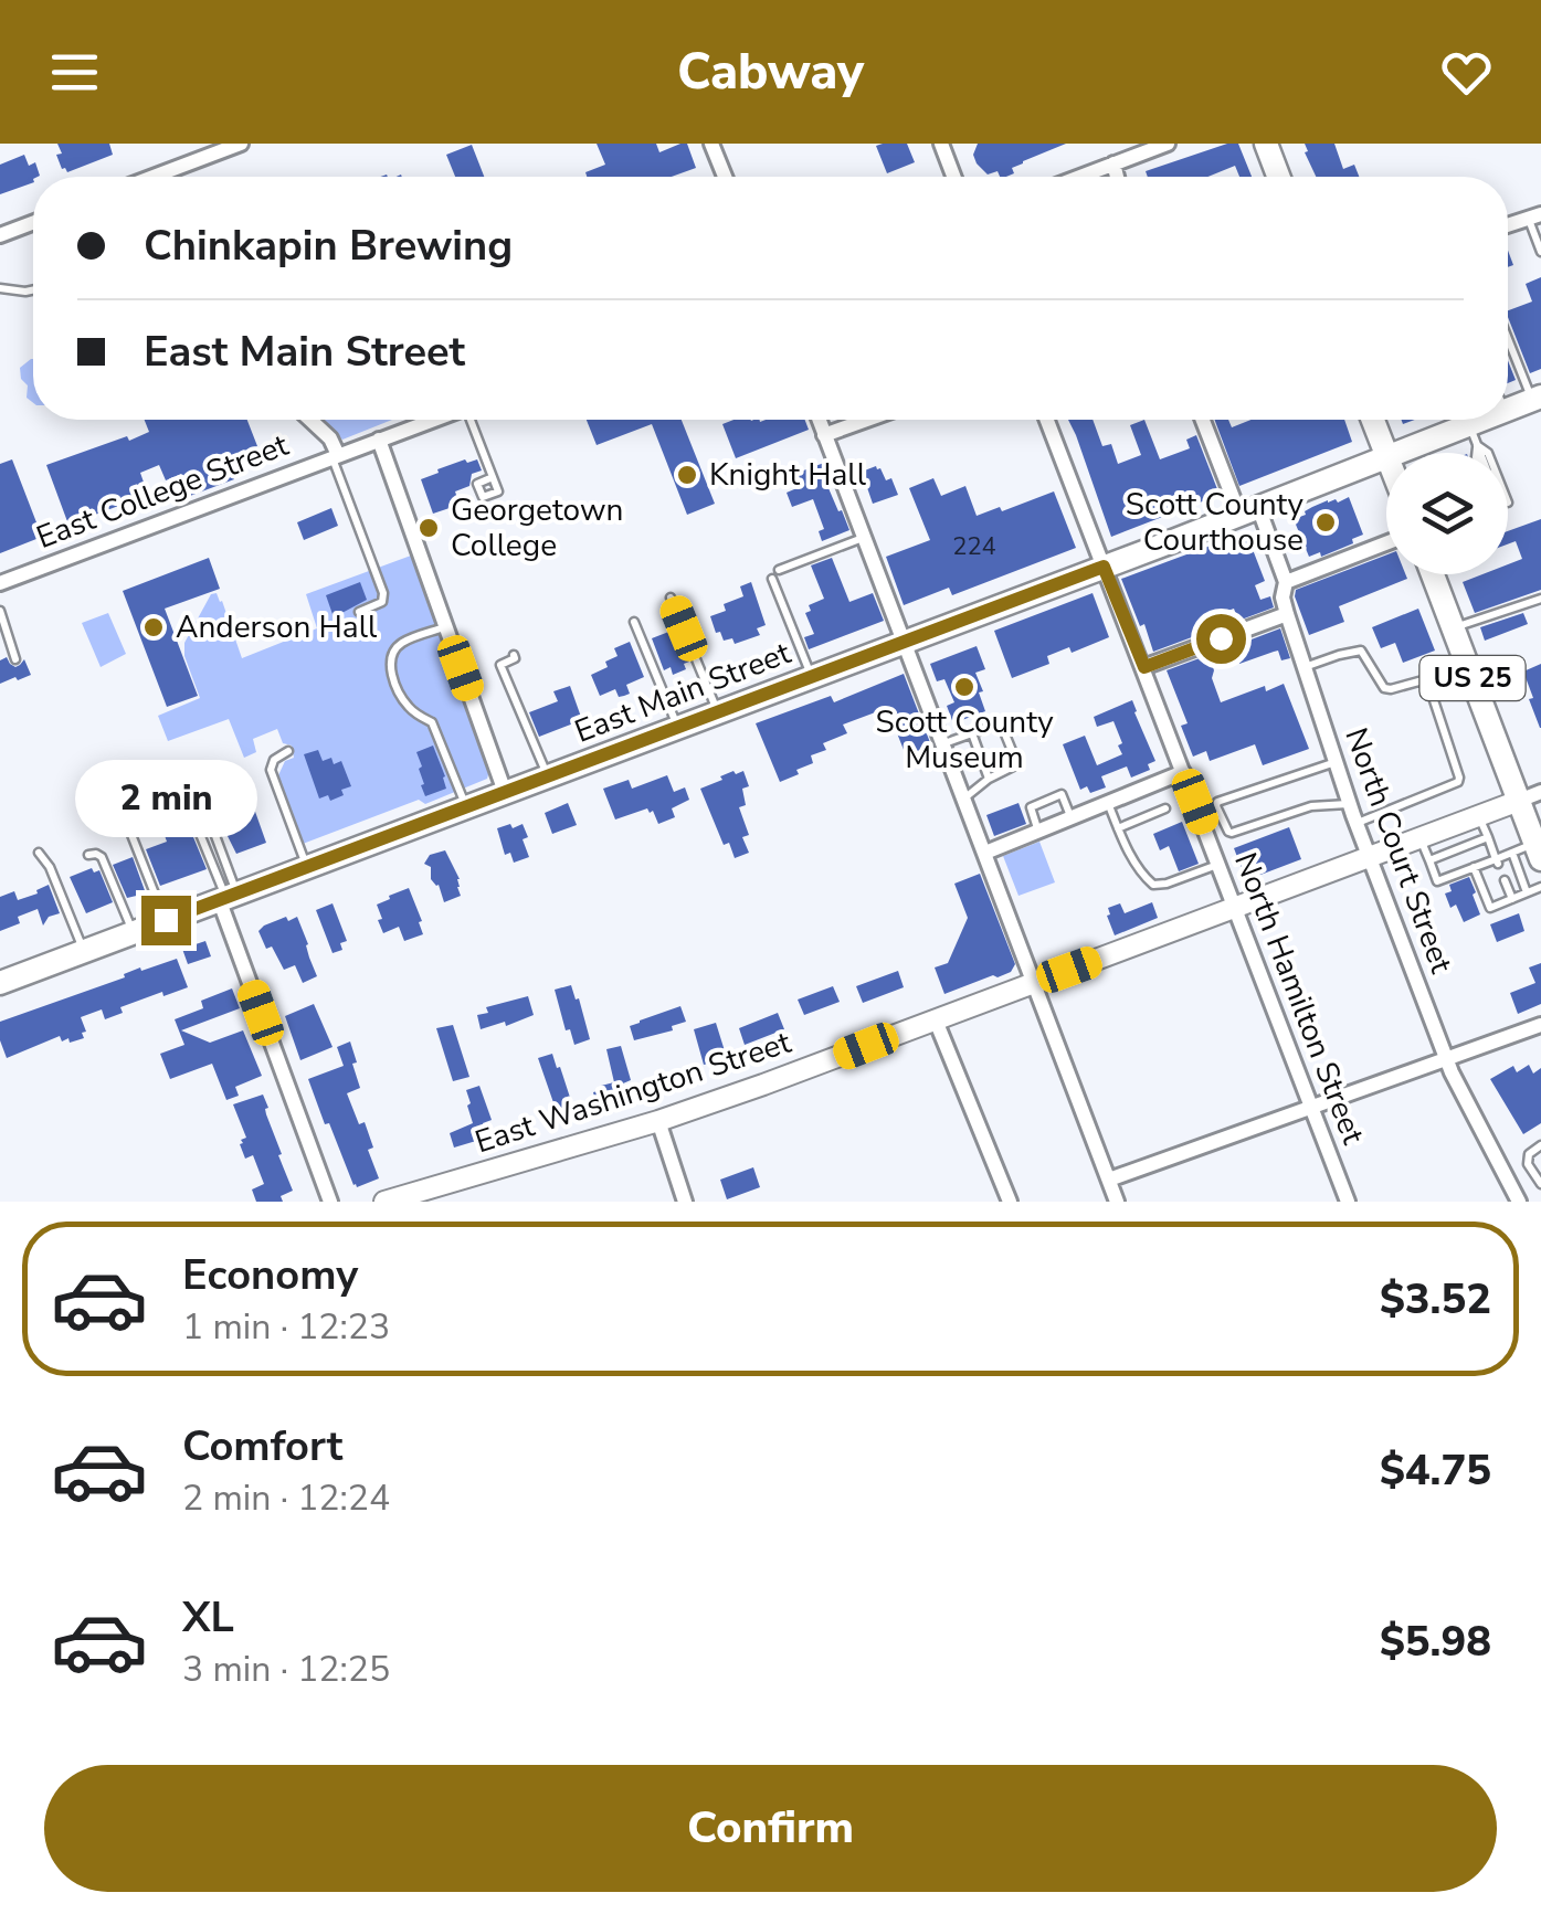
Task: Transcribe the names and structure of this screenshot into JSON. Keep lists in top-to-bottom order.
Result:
{
  "streets": {
    "main road": ["US 25", "East Main Street"],
    "street": [
      "East College Street",
      "North Court Street",
      "North Hamilton Street",
      "East Washington Street"
    ]
  },
  "crossings": [
    ["US 25", "East Washington Street"],
    ["East Main Street", "North Court Street"],
    ["East Main Street", "North Hamilton Street"],
    ["North Court Street", "East Washington Street"],
    ["North Hamilton Street", "East Washington Street"]
  ],
  "places": [
    "Knight Hall",
    "Scott County Courthouse",
    "Georgetown College",
    "Anderson Hall",
    "Scott County Museum"
  ],
  "house_numbers": ["224"],
  "page": {
    "header": "Cabway",
    "banner": ["Chinkapin Brewing", "East Main Street"],
    "bubble": "2 min",
    "list": [
      {
        "name": "Economy",
        "note": "1 min · 12:23",
        "value": "$3.52"
      },
      {
        "name": "Comfort",
        "note": "2 min · 12:24",
        "value": "$4.75"
      },
      {
        "name": "XL",
        "note": "3 min · 12:25",
        "value": "$5.98"
      }
    ],
    "buttons": "Confirm"
  }
}
